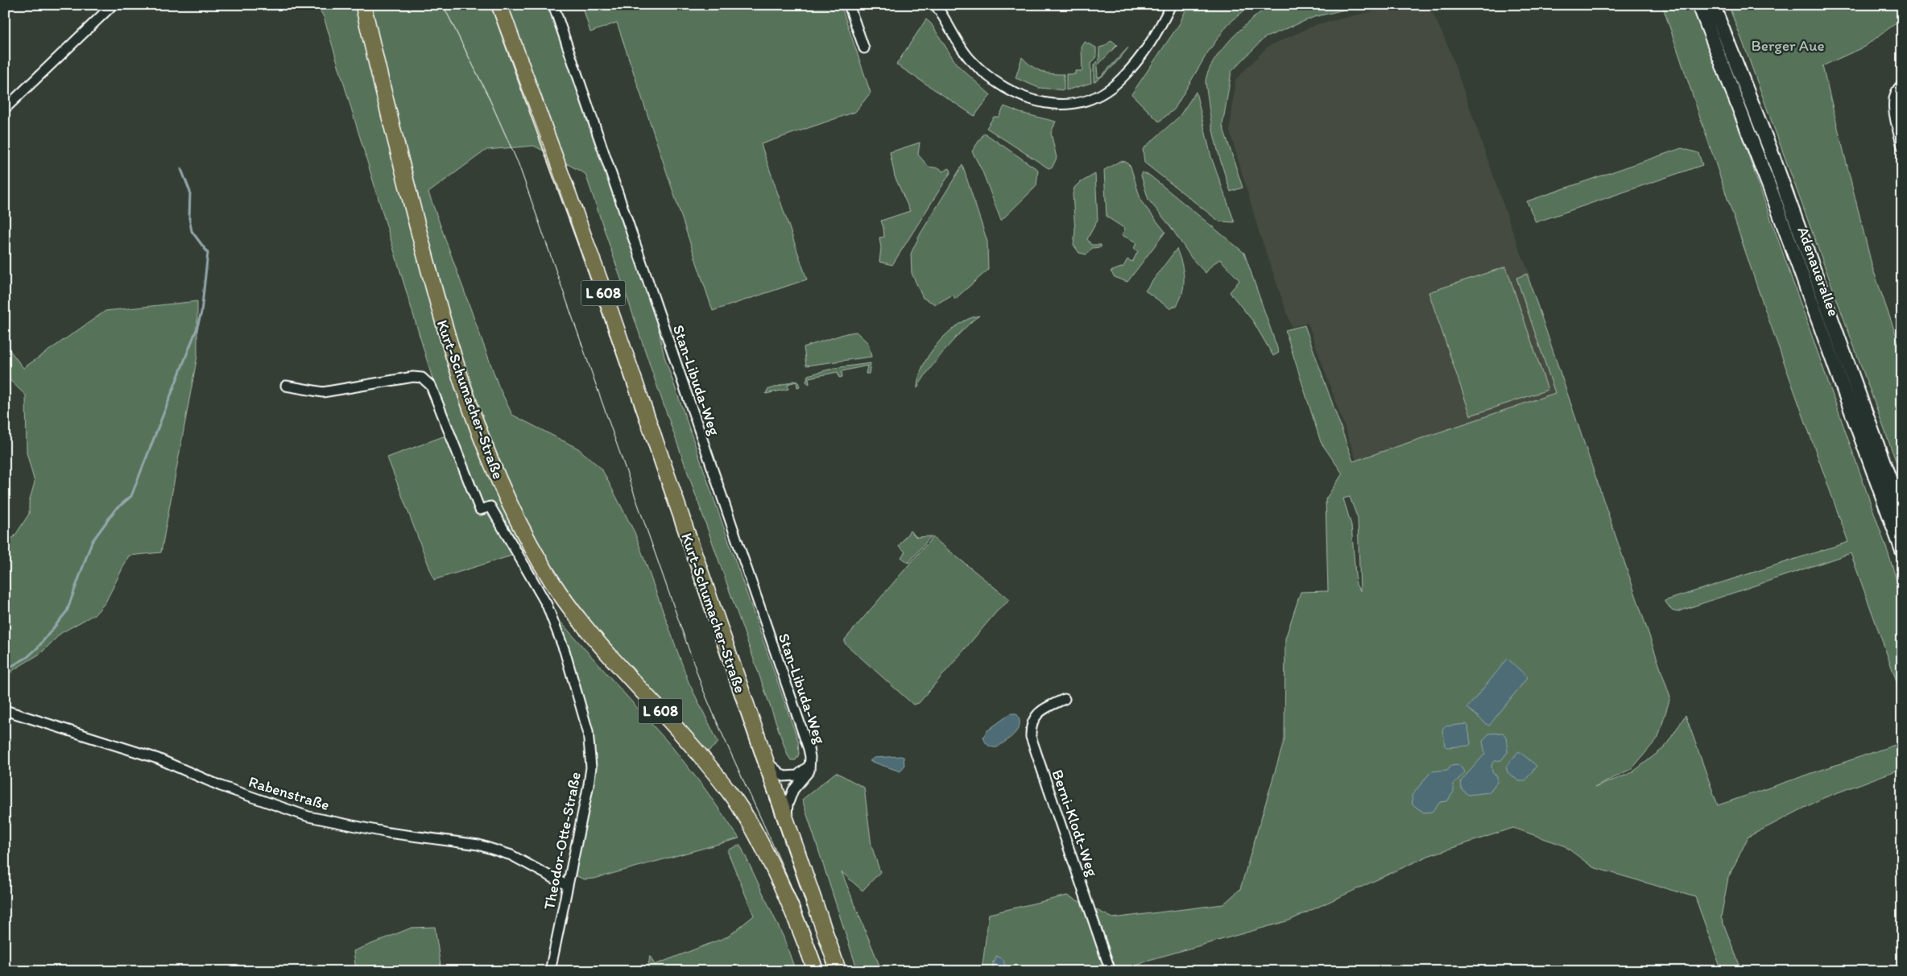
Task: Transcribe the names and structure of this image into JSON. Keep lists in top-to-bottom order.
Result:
{
  "streets": {
    "main road": ["Adenauerallee", "L 608", "Kurt-Schumacher-Straße"],
    "street": [
      "Stan-Libuda-Weg",
      "Rabenstraße",
      "Berni-Klodt-Weg",
      "Theodor-Otte-Straße"
    ]
  },
  "crossings": [
    ["Stan-Libuda-Weg", "Kurt-Schumacher-Straße"],
    ["Kurt-Schumacher-Straße", "Theodor-Otte-Straße"],
    ["Rabenstraße", "Theodor-Otte-Straße"]
  ],
  "parks": ["Berger Aue"]
}
